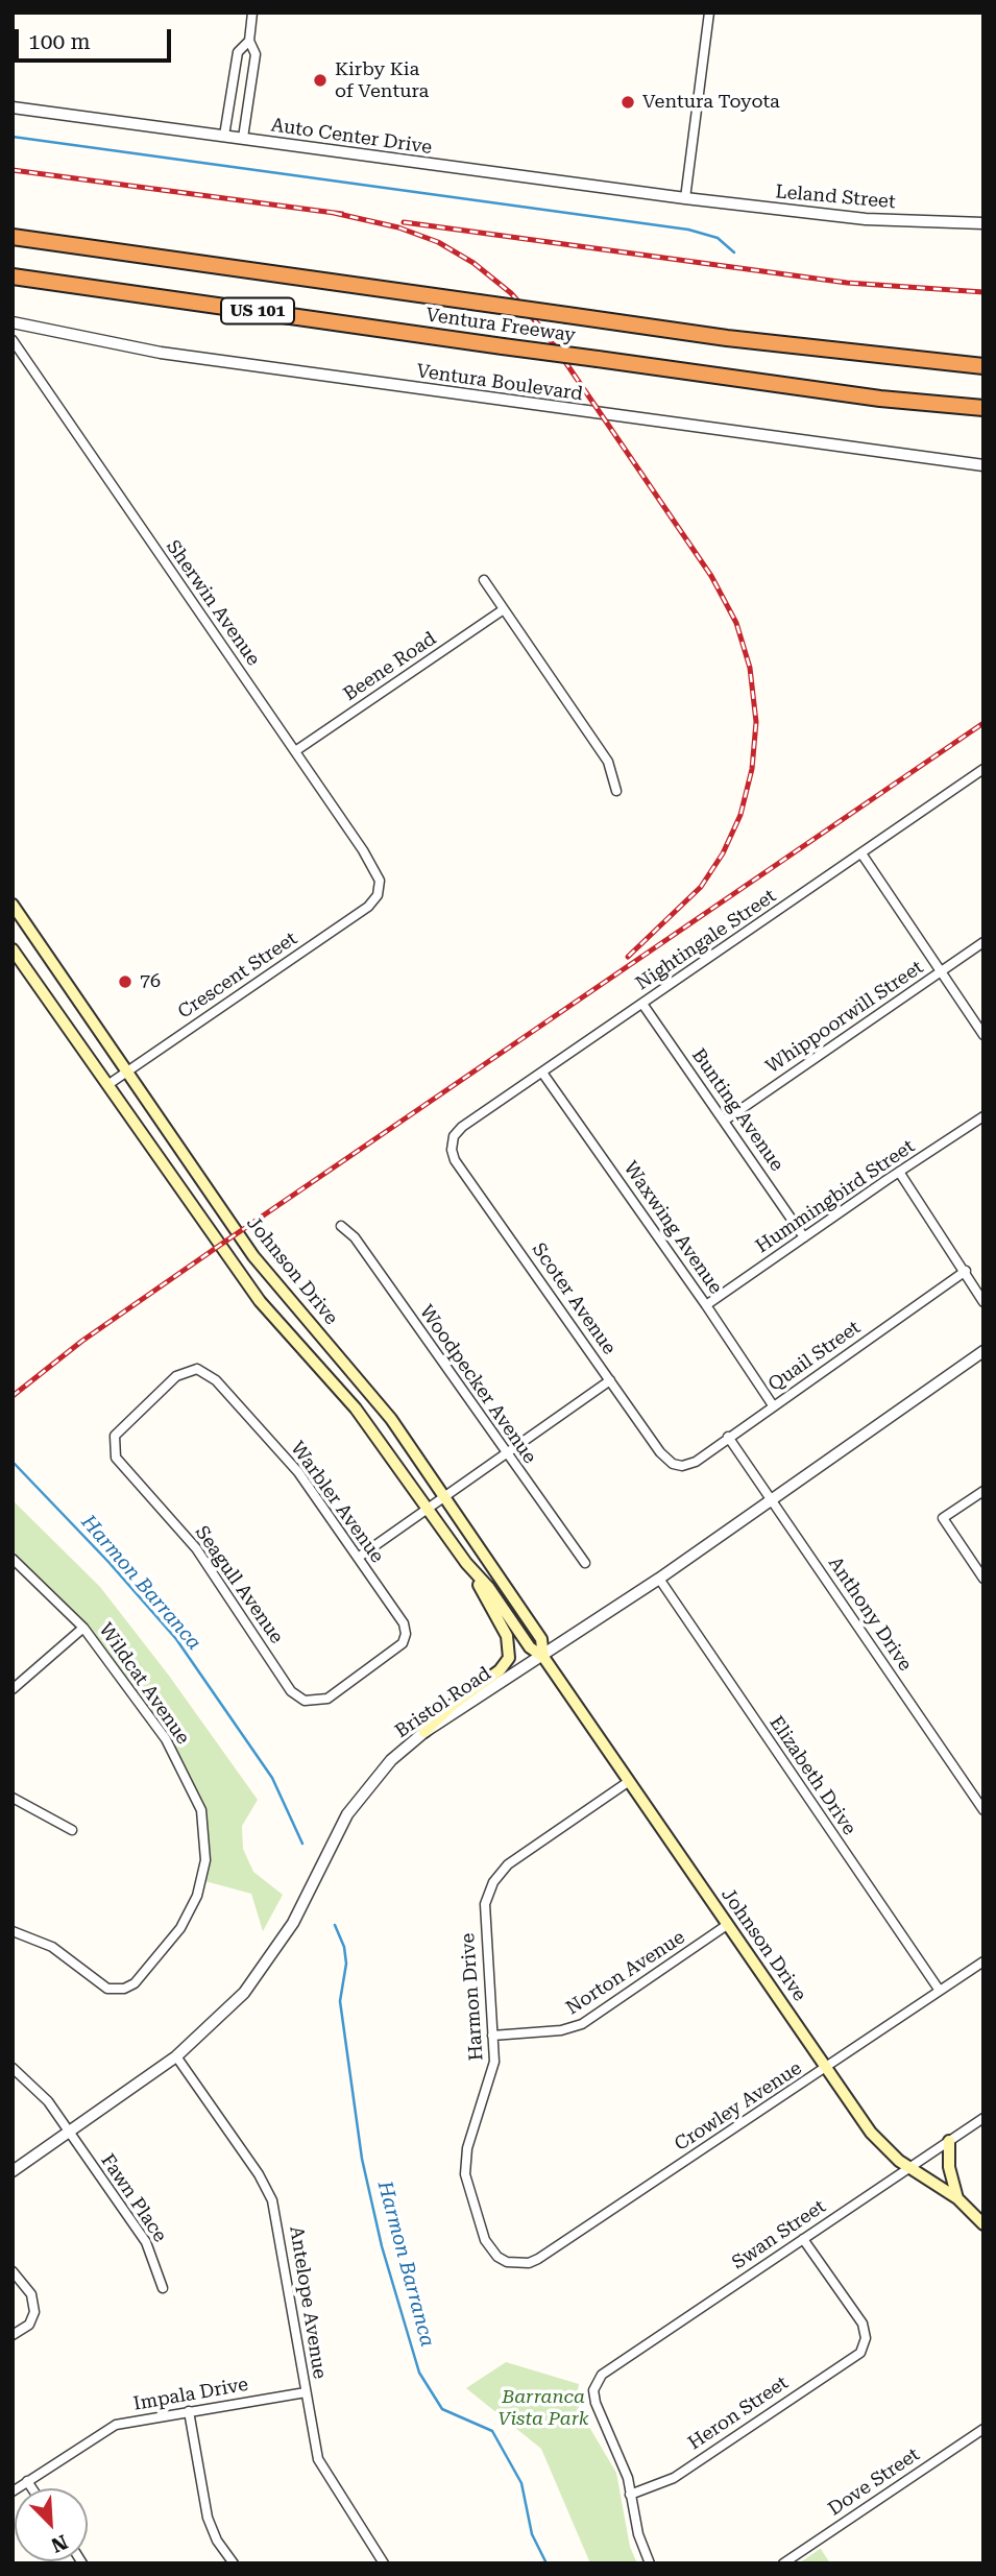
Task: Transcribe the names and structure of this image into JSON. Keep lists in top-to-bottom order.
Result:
{
  "streets": {
    "highway": ["US 101", "Ventura Freeway"],
    "main road": ["Johnson Drive"],
    "street": [
      "Auto Center Drive",
      "Leland Street",
      "Ventura Boulevard",
      "Sherwin Avenue",
      "Beene Road",
      "Nightingale Street",
      "Crescent Street",
      "Whippoorwill Street",
      "Bunting Avenue",
      "Hummingbird Street",
      "Waxwing Avenue",
      "Scoter Avenue",
      "Quail Street",
      "Woodpecker Avenue",
      "Warbler Avenue",
      "Seagull Avenue",
      "Anthony Drive",
      "Wildcat Avenue",
      "Bristol Road",
      "Elizabeth Drive",
      "Norton Avenue",
      "Harmon Drive",
      "Crowley Avenue",
      "Fawn Place",
      "Swan Street",
      "Antelope Avenue",
      "Impala Drive",
      "Heron Street",
      "Dove Street"
    ]
  },
  "crossings": [
    ["Auto Center Drive", "Leland Street"],
    ["Sherwin Avenue", "Beene Road"],
    ["Sherwin Avenue", "Crescent Street"],
    ["Nightingale Street", "Bunting Avenue"],
    ["Nightingale Street", "Waxwing Avenue"],
    ["Nightingale Street", "Scoter Avenue"],
    ["Crescent Street", "Johnson Drive"],
    ["Whippoorwill Street", "Bunting Avenue"],
    ["Bunting Avenue", "Hummingbird Street"],
    ["Hummingbird Street", "Waxwing Avenue"],
    ["Waxwing Avenue", "Quail Street"],
    ["Johnson Drive", "Bristol Road"],
    ["Johnson Drive", "Norton Avenue"],
    ["Johnson Drive", "Harmon Drive"],
    ["Johnson Drive", "Crowley Avenue"],
    ["Johnson Drive", "Swan Street"],
    ["Scoter Avenue", "Quail Street"],
    ["Quail Street", "Anthony Drive"],
    ["Warbler Avenue", "Seagull Avenue"],
    ["Anthony Drive", "Bristol Road"],
    ["Bristol Road", "Elizabeth Drive"],
    ["Bristol Road", "Fawn Place"],
    ["Bristol Road", "Antelope Avenue"],
    ["Elizabeth Drive", "Crowley Avenue"],
    ["Norton Avenue", "Harmon Drive"],
    ["Harmon Drive", "Crowley Avenue"],
    ["Swan Street", "Heron Street"],
    ["Antelope Avenue", "Impala Drive"]
  ],
  "water": ["Harmon Barranca"],
  "parks": ["Barranca Vista Park"],
  "places": ["Kirby Kia of Ventura", "Ventura Toyota", "76"],
  "scale_bar": "100 m",
  "north": "bottom right"
}
